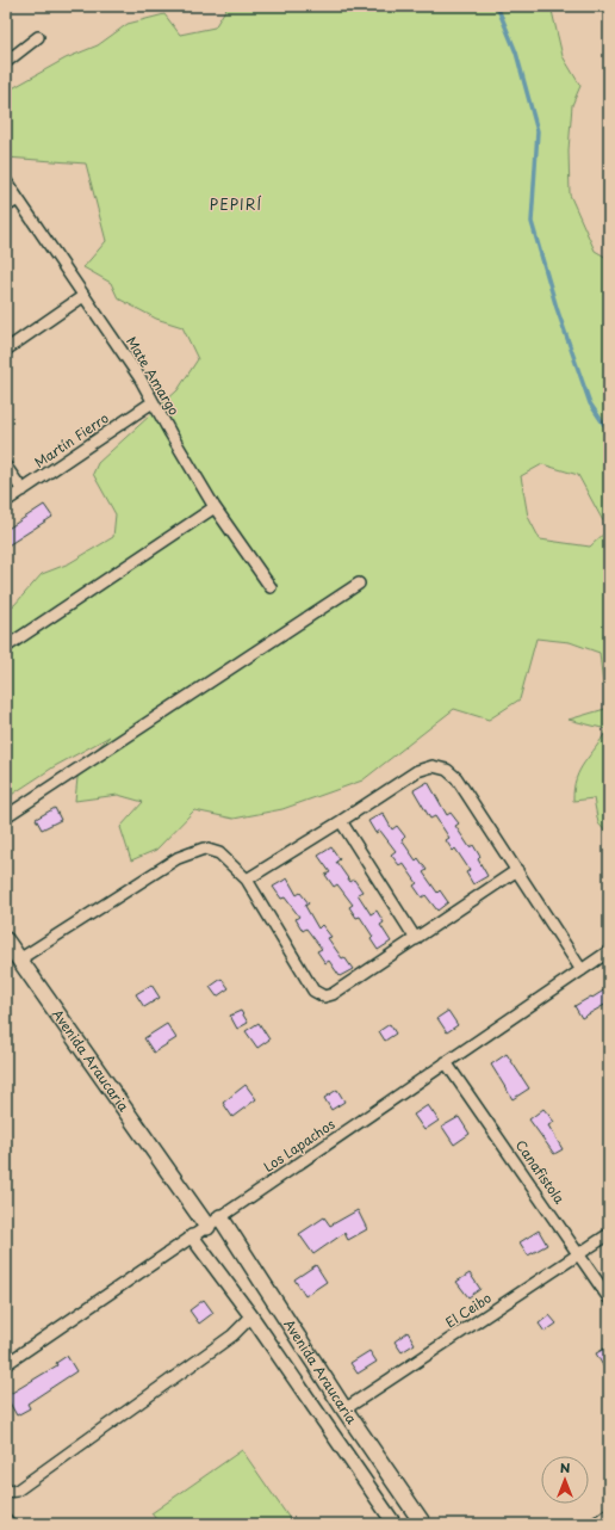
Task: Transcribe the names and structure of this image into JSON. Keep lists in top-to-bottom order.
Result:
{
  "streets": {
    "main road": ["Avenida Araucaria"],
    "street": [
      "Mate Amargo",
      "Martín Fierro",
      "Los Lapachos",
      "Canafistola",
      "El Ceibo"
    ]
  },
  "crossings": [
    ["Mate Amargo", "Martín Fierro"],
    ["Avenida Araucaria", "Los Lapachos"],
    ["Avenida Araucaria", "El Ceibo"],
    ["Los Lapachos", "Canafistola"],
    ["Canafistola", "El Ceibo"]
  ],
  "districts": ["PEPIRÍ"],
  "north": "top"
}
